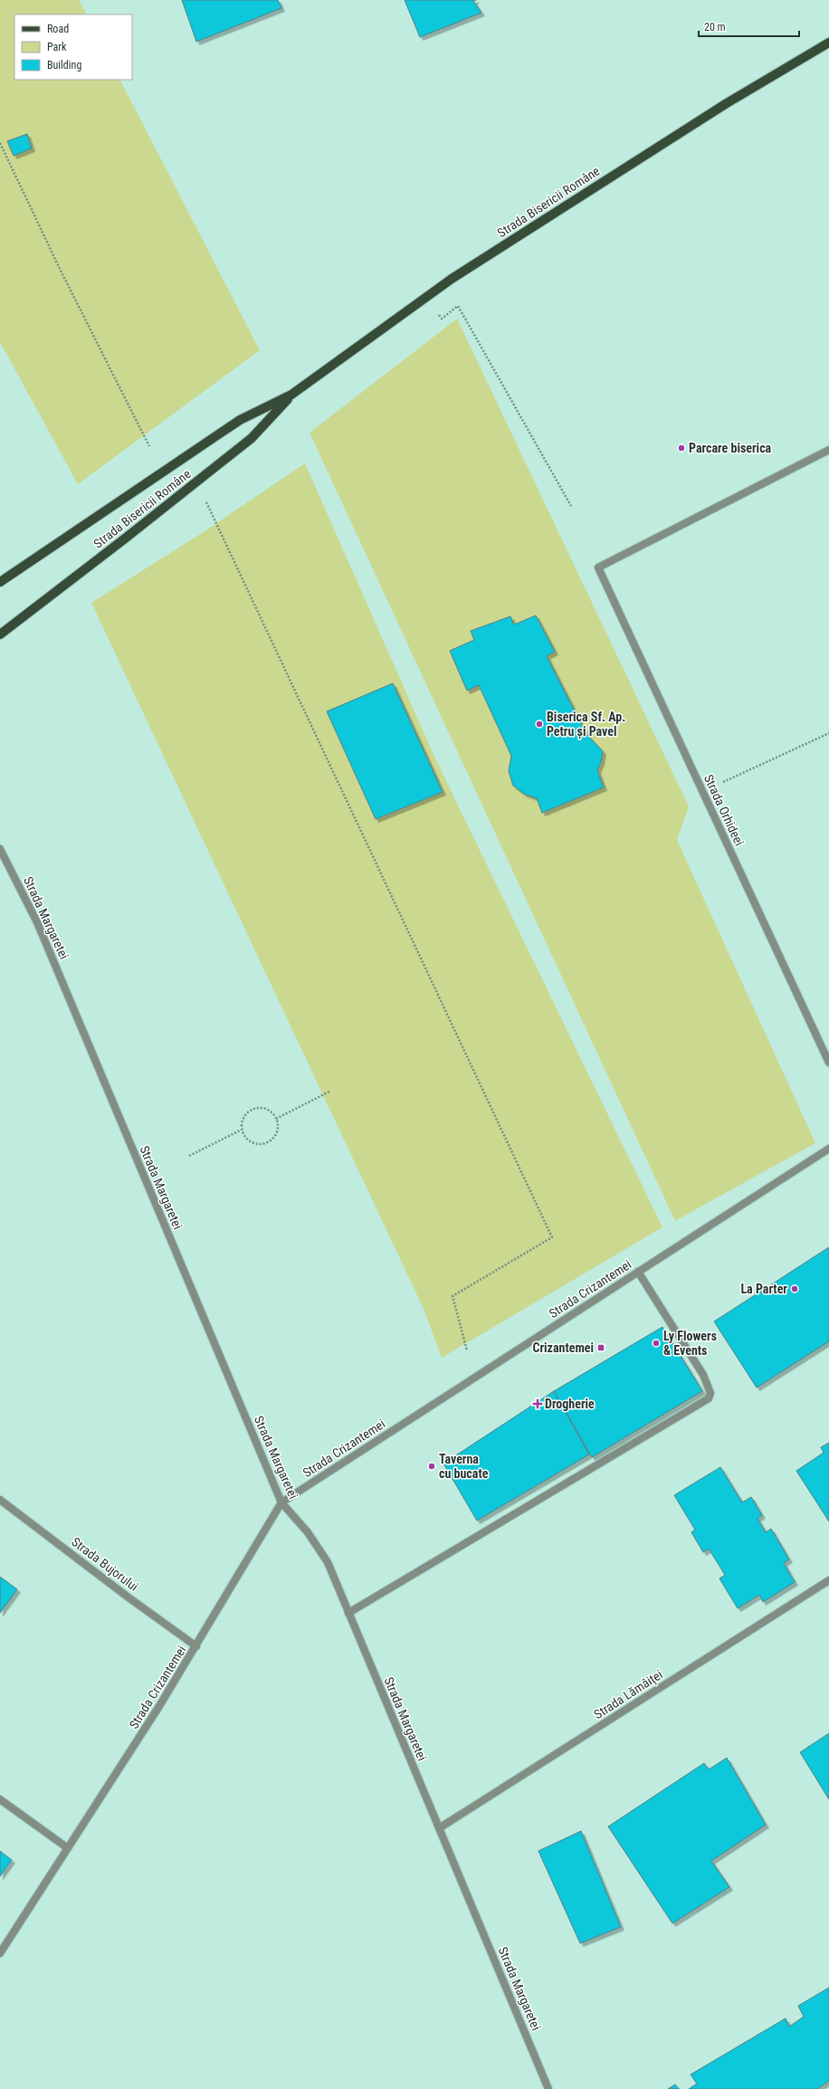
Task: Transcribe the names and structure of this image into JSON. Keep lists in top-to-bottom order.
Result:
{
  "streets": {
    "main road": ["Strada Bisericii Române"],
    "street": [
      "Strada Orhideei",
      "Strada Margaretei",
      "Strada Crizantemei",
      "Strada Bujorului",
      "Strada Lămâiței"
    ]
  },
  "crossings": [
    ["Strada Margaretei", "Strada Crizantemei"],
    ["Strada Margaretei", "Strada Lămâiței"],
    ["Strada Crizantemei", "Strada Bujorului"]
  ],
  "places": {
    "other": [
      "Parcare biserica",
      "Biserica Sf. Ap. Petru și Pavel",
      "La Parter",
      "Ly Flowers & Events",
      "Taverna cu bucate"
    ],
    "transit": ["Crizantemei"],
    "health": ["Drogherie"]
  },
  "legend": ["Road", "Park", "Building"],
  "scale_bar": "20 m"
}
